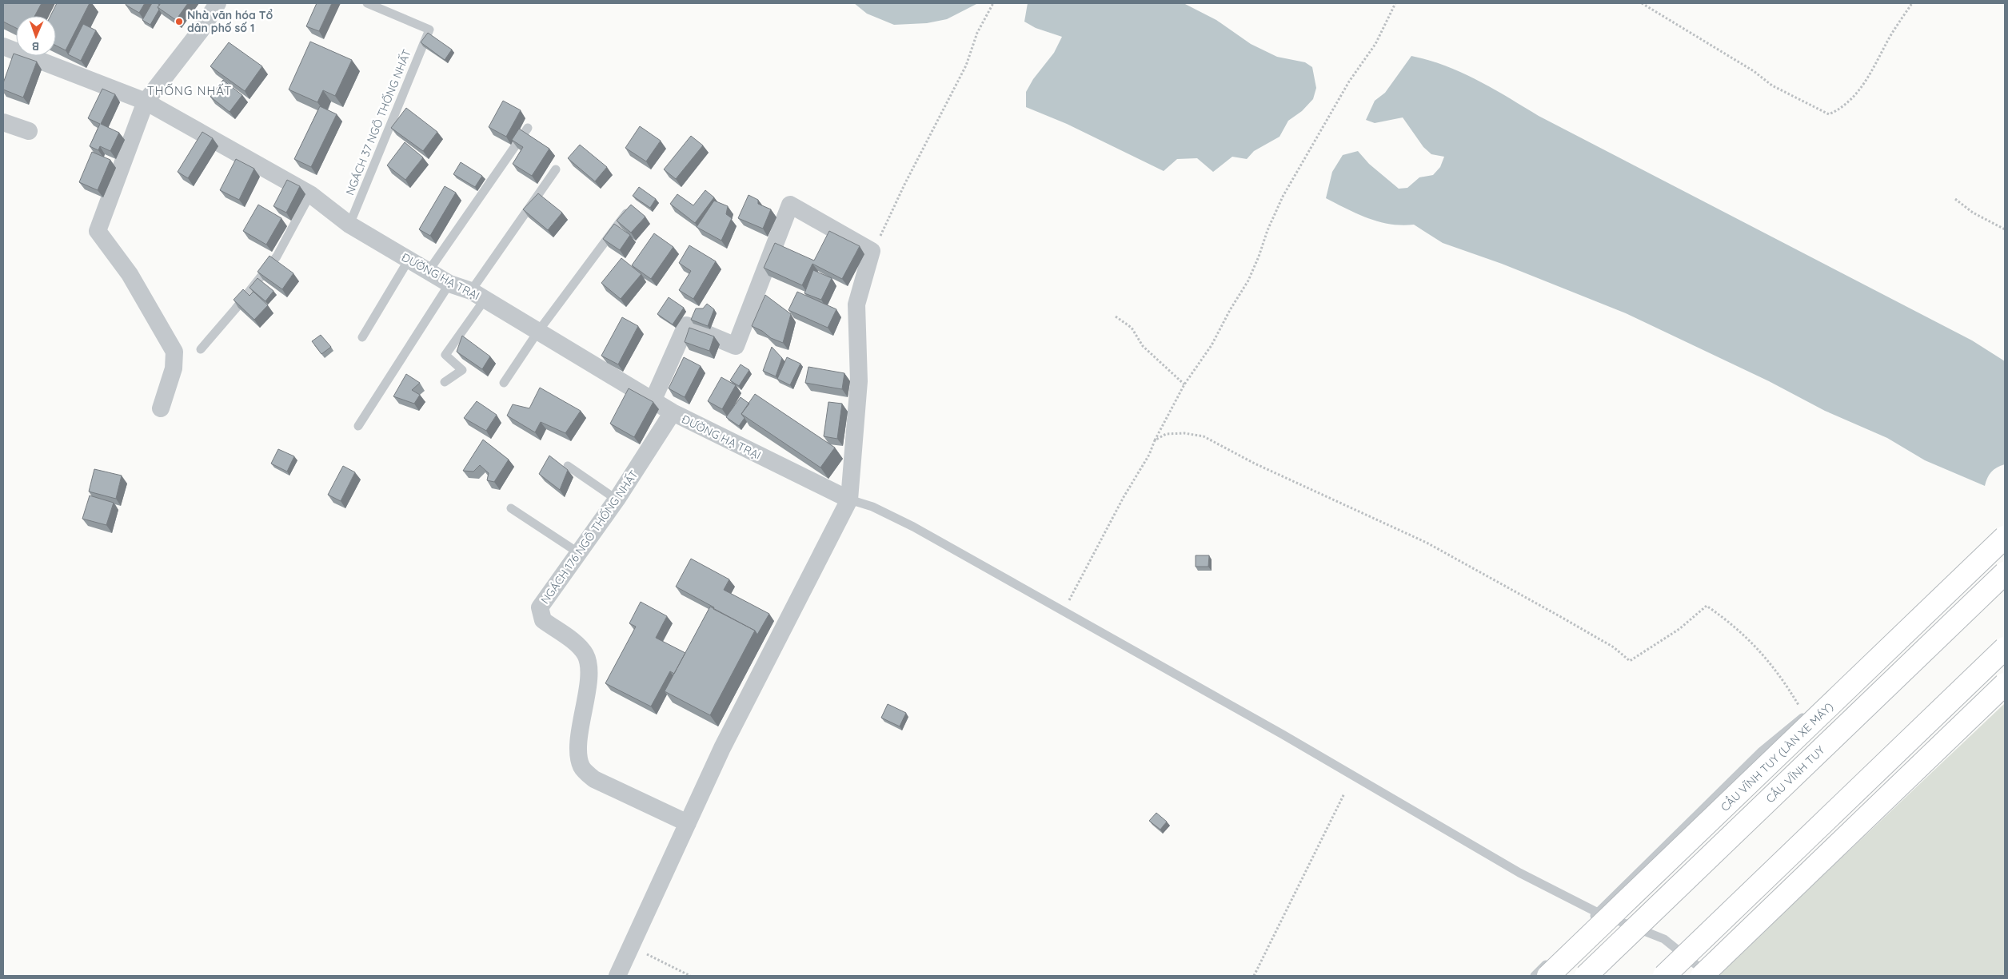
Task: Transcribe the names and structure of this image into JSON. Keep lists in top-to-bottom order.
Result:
{
  "streets": {
    "highway": ["CẦU VĨNH TUY (LÀN XE MÁY)", "CẦU VĨNH TUY"],
    "street": ["ĐƯỜNG HẠ TRẠI", "NGÁCH 176 NGÕ THỐNG NHẤT"],
    "lane": ["NGÁCH 37 NGÕ THỐNG NHẤT"]
  },
  "crossings": [
    ["NGÁCH 37 NGÕ THỐNG NHẤT", "ĐƯỜNG HẠ TRẠI"],
    ["ĐƯỜNG HẠ TRẠI", "NGÁCH 176 NGÕ THỐNG NHẤT"]
  ],
  "districts": ["THỐNG NHẤT"],
  "places": ["Nhà văn hóa Tổ dân phố số 1"],
  "north": "bottom"
}
